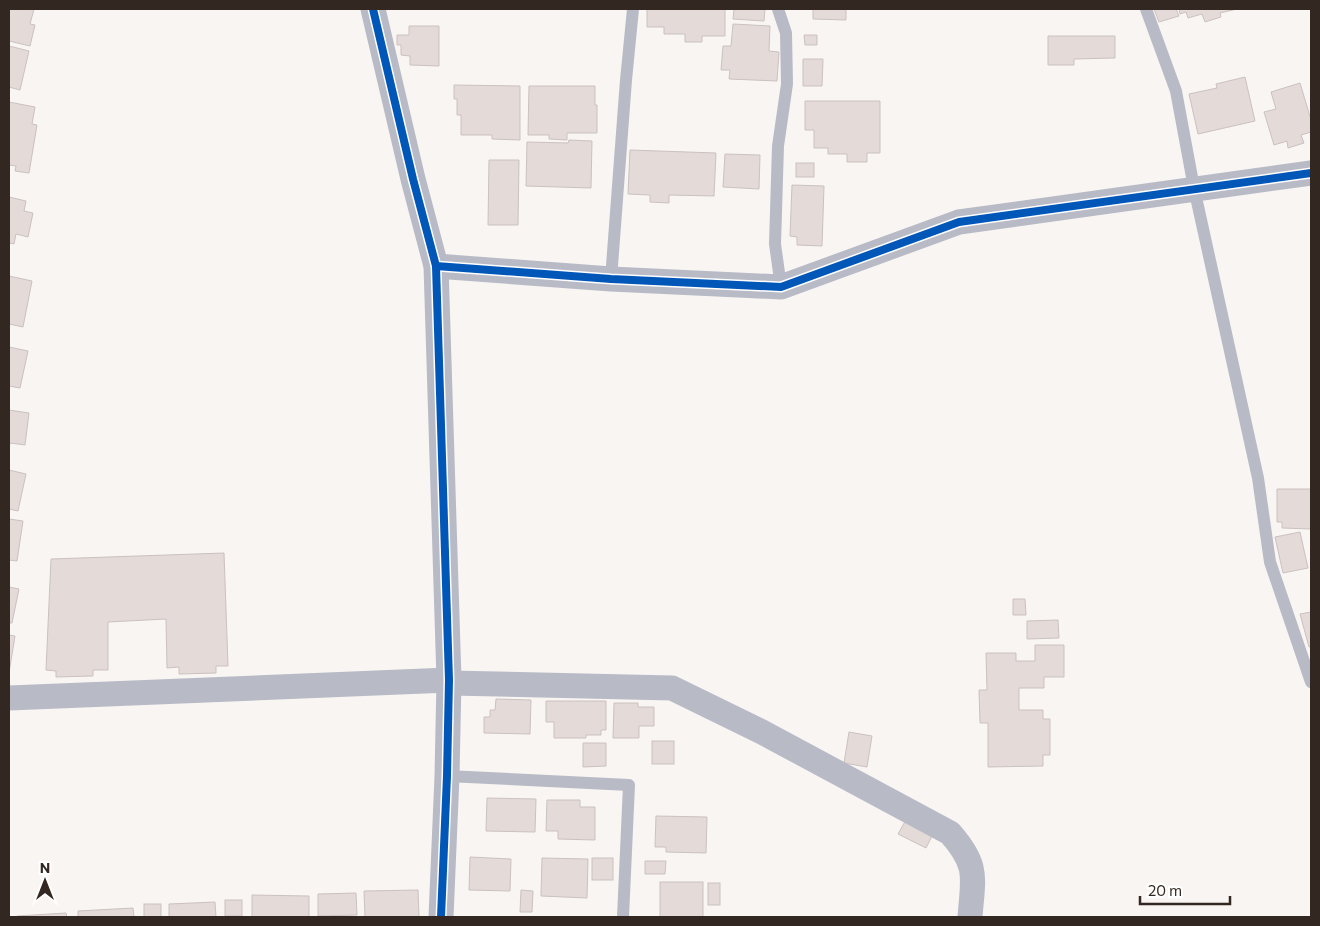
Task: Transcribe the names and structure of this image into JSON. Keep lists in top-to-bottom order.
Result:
{
  "scale_bar": "20 m",
  "north": "top"
}
